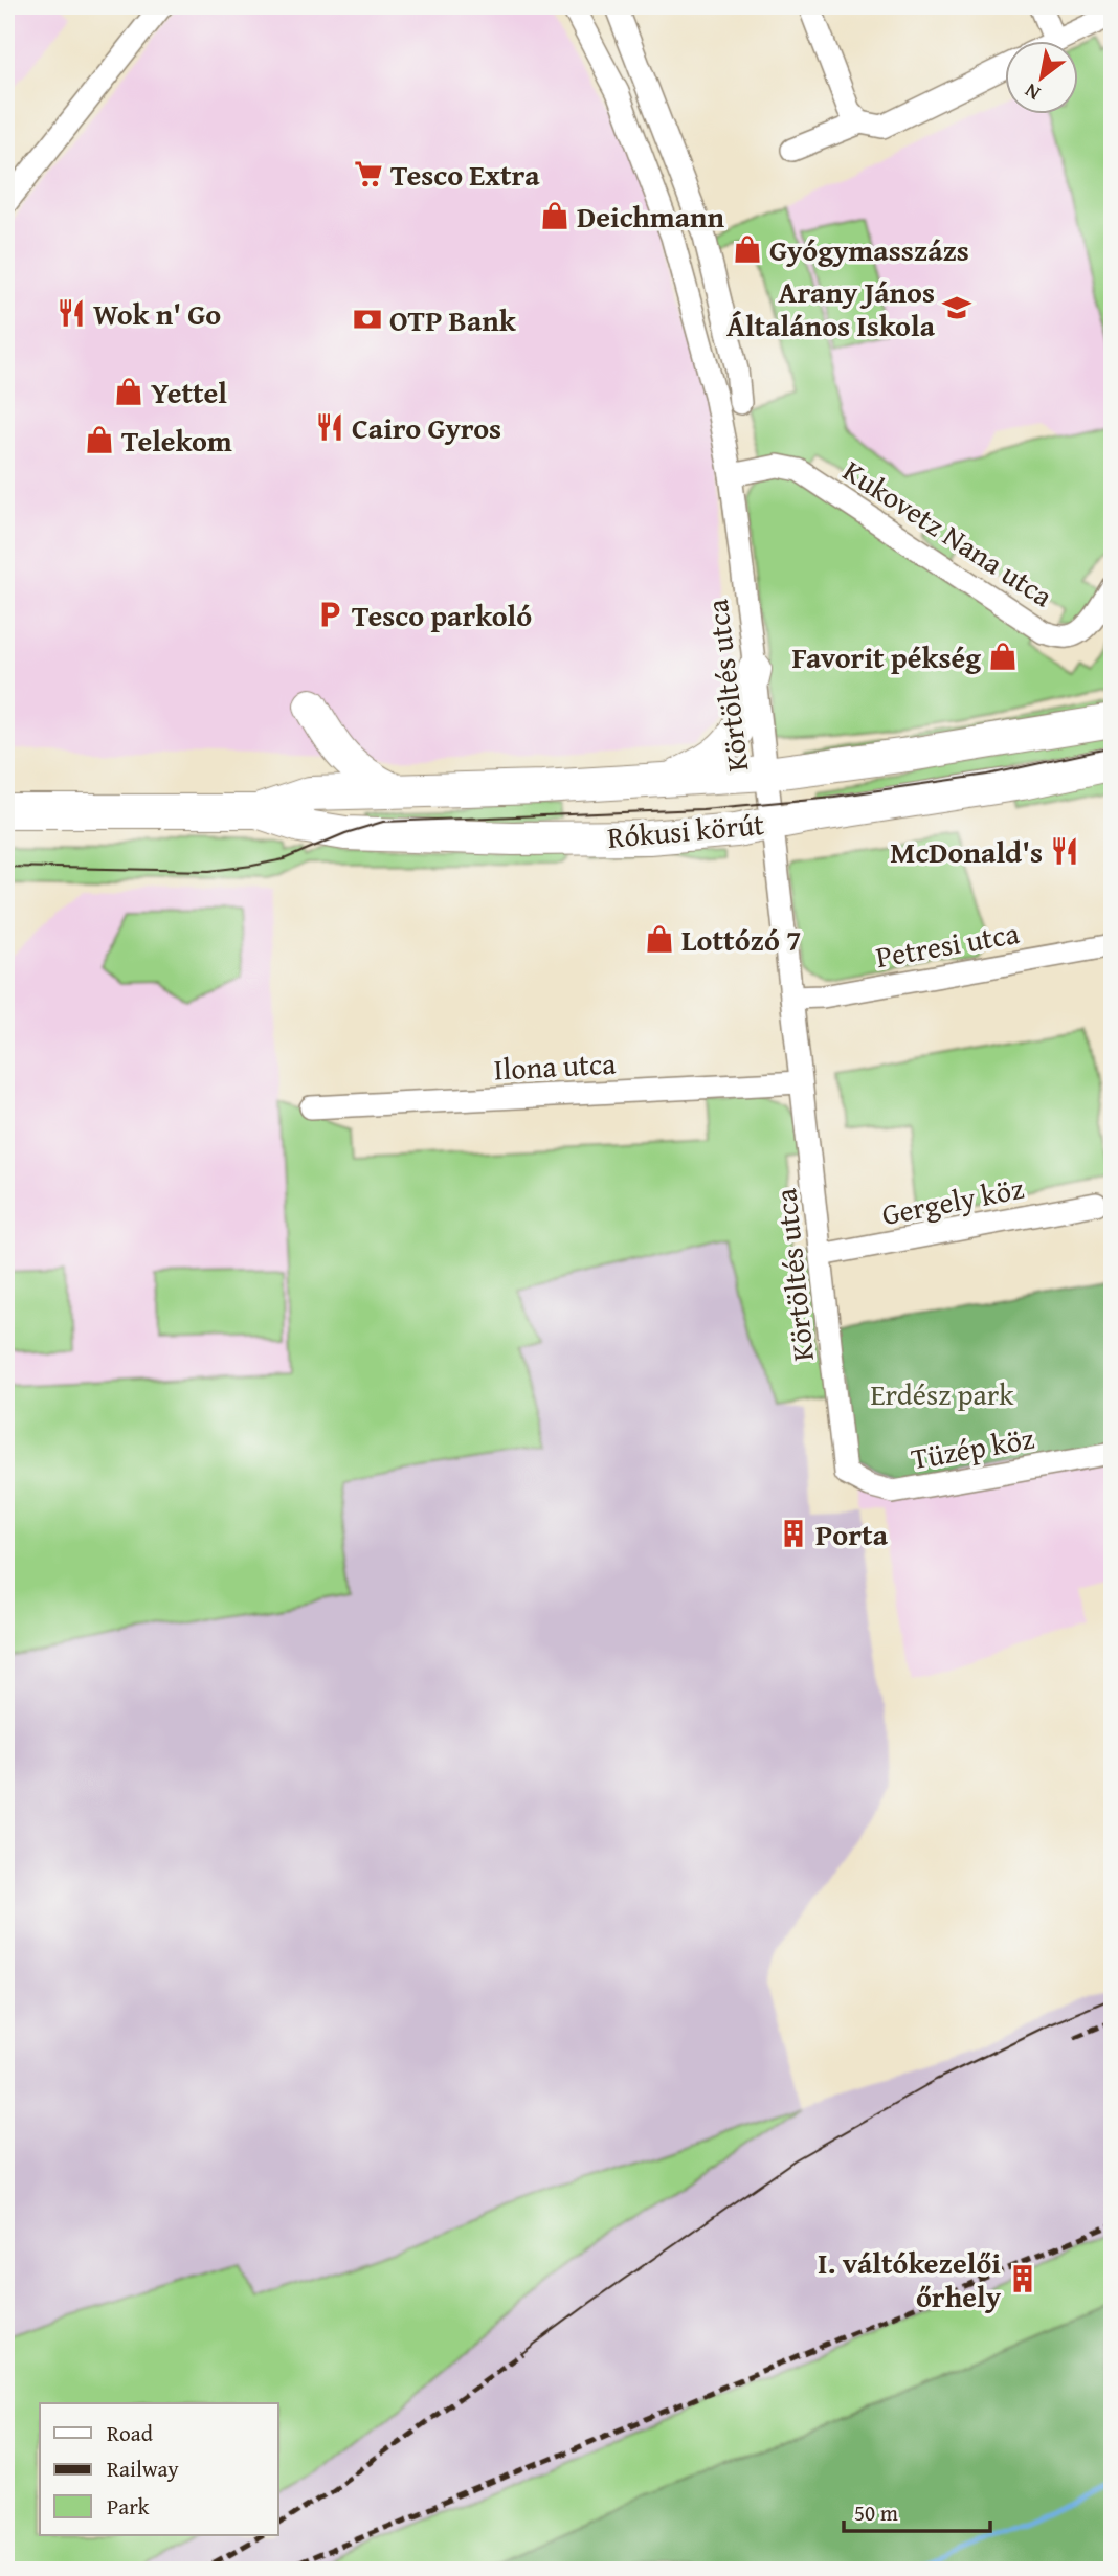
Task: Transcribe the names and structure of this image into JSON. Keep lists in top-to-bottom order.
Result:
{
  "streets": {
    "main road": ["Rókusi körút"],
    "street": [
      "Kukovetz Nana utca",
      "Körtöltés utca",
      "Petresi utca",
      "Ilona utca",
      "Gergely köz",
      "Tüzép köz"
    ]
  },
  "crossings": [
    ["Kukovetz Nana utca", "Körtöltés utca"],
    ["Körtöltés utca", "Rókusi körút"],
    ["Körtöltés utca", "Petresi utca"],
    ["Körtöltés utca", "Ilona utca"],
    ["Körtöltés utca", "Gergely köz"],
    ["Körtöltés utca", "Tüzép köz"]
  ],
  "parks": ["Erdész park"],
  "places": {
    "supermarket": ["Tesco Extra"],
    "shop": [
      "Deichmann",
      "Gyógymasszázs",
      "Yettel",
      "Telekom",
      "Favorit pékség",
      "Lottózó 7"
    ],
    "school or university": ["Arany János Általános Iskola"],
    "restaurant": ["Wok n' Go", "Cairo Gyros", "McDonald's"],
    "bank": ["OTP Bank"],
    "parking": ["Tesco parkoló"],
    "building": ["Porta", "I. váltókezelői őrhely"]
  },
  "legend": ["Road", "Railway", "Park"],
  "scale_bar": "50 m",
  "north": "bottom left"
}
